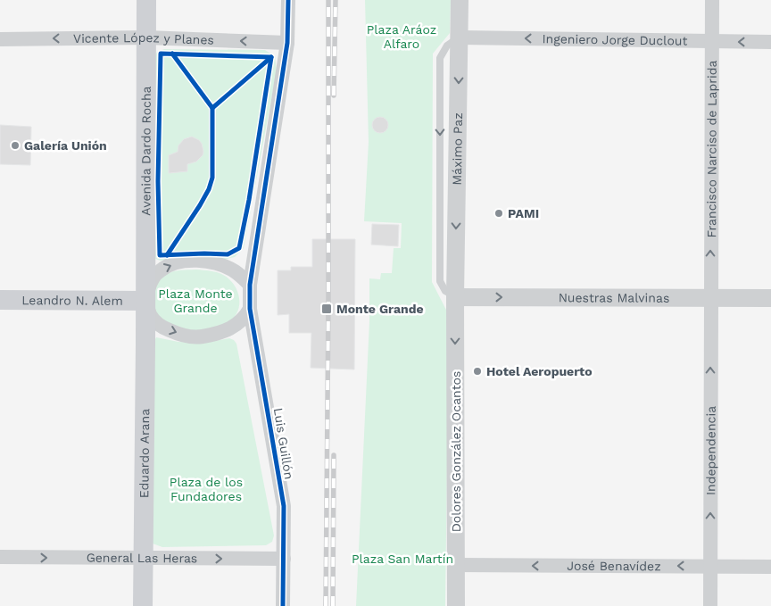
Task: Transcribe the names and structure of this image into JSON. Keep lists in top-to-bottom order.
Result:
{
  "streets": {
    "main road": ["Avenida Dardo Rocha", "Leandro N. Alem", "Eduardo Arana"],
    "street": [
      "Vicente López y Planes",
      "Ingeniero Jorge Duclout",
      "Máximo Paz",
      "Francisco Narciso de Laprida",
      "Nuestras Malvinas",
      "Luis Guillón",
      "Dolores González Ocantos",
      "Independencia",
      "General Las Heras",
      "José Benavídez"
    ]
  },
  "crossings": [
    ["Vicente López y Planes", "Avenida Dardo Rocha"],
    ["Vicente López y Planes", "Luis Guillón"],
    ["Ingeniero Jorge Duclout", "Máximo Paz"],
    ["Ingeniero Jorge Duclout", "Francisco Narciso de Laprida"],
    ["Máximo Paz", "Nuestras Malvinas"],
    ["Máximo Paz", "Dolores González Ocantos"],
    ["Francisco Narciso de Laprida", "Nuestras Malvinas"],
    ["Francisco Narciso de Laprida", "Independencia"],
    ["Avenida Dardo Rocha", "Leandro N. Alem"],
    ["Avenida Dardo Rocha", "Luis Guillón"],
    ["Avenida Dardo Rocha", "Eduardo Arana"],
    ["Nuestras Malvinas", "Dolores González Ocantos"],
    ["Nuestras Malvinas", "Independencia"],
    ["Leandro N. Alem", "Luis Guillón"],
    ["Leandro N. Alem", "Eduardo Arana"],
    ["Luis Guillón", "Eduardo Arana"],
    ["Luis Guillón", "General Las Heras"],
    ["Dolores González Ocantos", "José Benavídez"],
    ["Independencia", "José Benavídez"],
    ["Eduardo Arana", "General Las Heras"]
  ],
  "one_way": [
    "Vicente López y Planes",
    "Ingeniero Jorge Duclout",
    "Máximo Paz",
    "Francisco Narciso de Laprida",
    "Nuestras Malvinas",
    "Dolores González Ocantos",
    "Independencia",
    "General Las Heras",
    "José Benavídez"
  ],
  "parks": [
    "Plaza Aráoz Alfaro",
    "Plaza Monte Grande",
    "Plaza de los Fundadores",
    "Plaza San Martín"
  ],
  "places": {
    "other": ["Galería Unión", "PAMI", "Hotel Aeropuerto"],
    "transit": ["Monte Grande"]
  }
}
